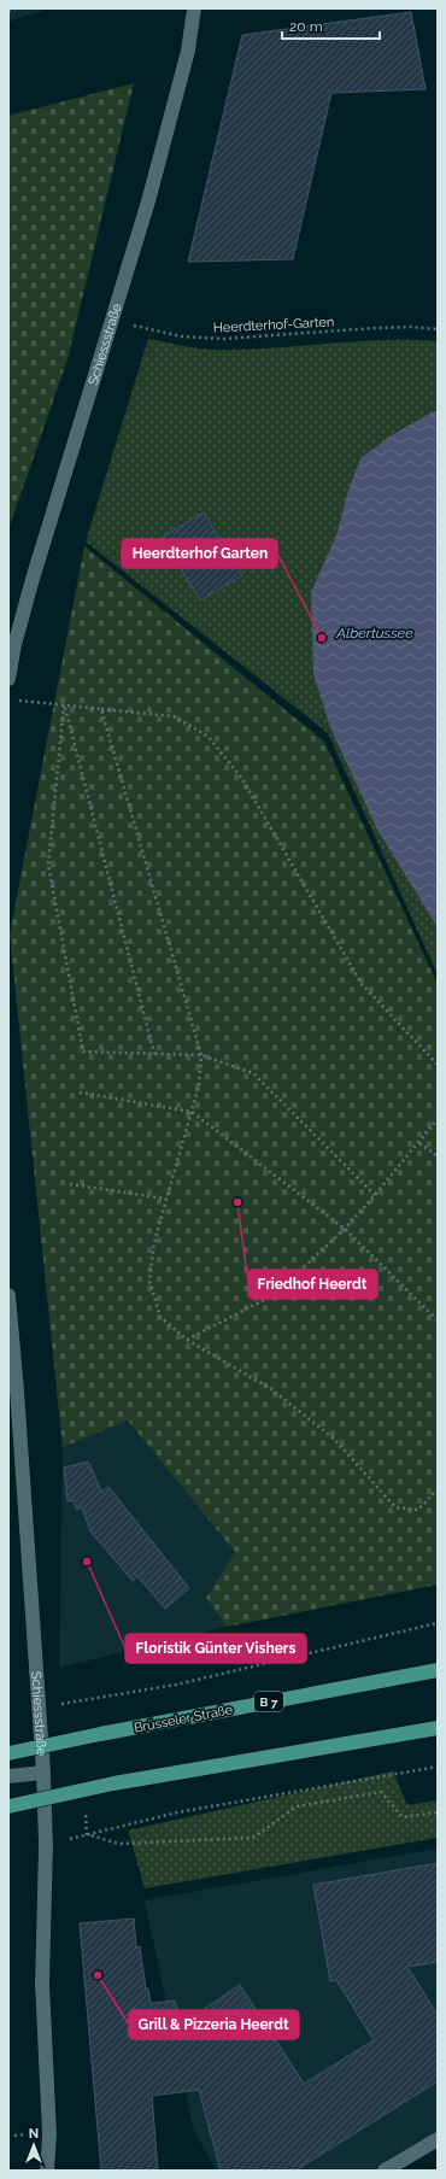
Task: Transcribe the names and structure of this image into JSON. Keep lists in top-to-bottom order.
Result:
{
  "streets": {
    "highway": ["B 7", "Brüsseler Straße"],
    "street": ["Schiessstraße"],
    "path": ["Heerdterhof-Garten"]
  },
  "crossings": [
    ["Heerdterhof-Garten", "Schiessstraße"]
  ],
  "water": ["Albertussee"],
  "places": [
    "Heerdterhof Garten",
    "Friedhof Heerdt",
    "Floristik Günter Vishers",
    "Grill & Pizzeria Heerdt"
  ],
  "scale_bar": "20 m",
  "north": "top"
}
